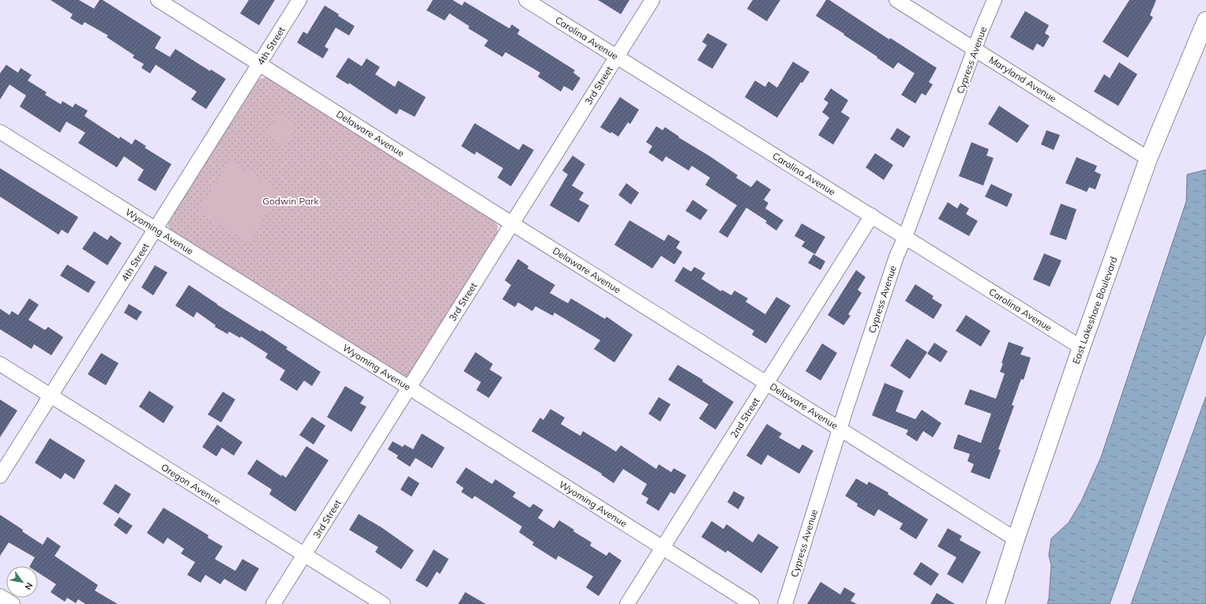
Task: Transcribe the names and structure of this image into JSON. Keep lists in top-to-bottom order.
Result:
{
  "streets": {
    "street": [
      "Carolina Avenue",
      "4th Street",
      "Cypress Avenue",
      "Maryland Avenue",
      "3rd Street",
      "Delaware Avenue",
      "Wyoming Avenue",
      "East Lakeshore Boulevard",
      "2nd Street",
      "Oregon Avenue"
    ]
  },
  "crossings": [
    ["Carolina Avenue", "Cypress Avenue"],
    ["Carolina Avenue", "3rd Street"],
    ["Carolina Avenue", "East Lakeshore Boulevard"],
    ["Carolina Avenue", "2nd Street"],
    ["4th Street", "Delaware Avenue"],
    ["4th Street", "Wyoming Avenue"],
    ["4th Street", "Oregon Avenue"],
    ["Cypress Avenue", "Maryland Avenue"],
    ["Cypress Avenue", "Delaware Avenue"],
    ["Maryland Avenue", "East Lakeshore Boulevard"],
    ["3rd Street", "Delaware Avenue"],
    ["3rd Street", "Wyoming Avenue"],
    ["3rd Street", "Oregon Avenue"],
    ["Delaware Avenue", "East Lakeshore Boulevard"],
    ["Delaware Avenue", "2nd Street"],
    ["Wyoming Avenue", "2nd Street"]
  ],
  "parks": ["Godwin Park"],
  "north": "bottom right"
}
